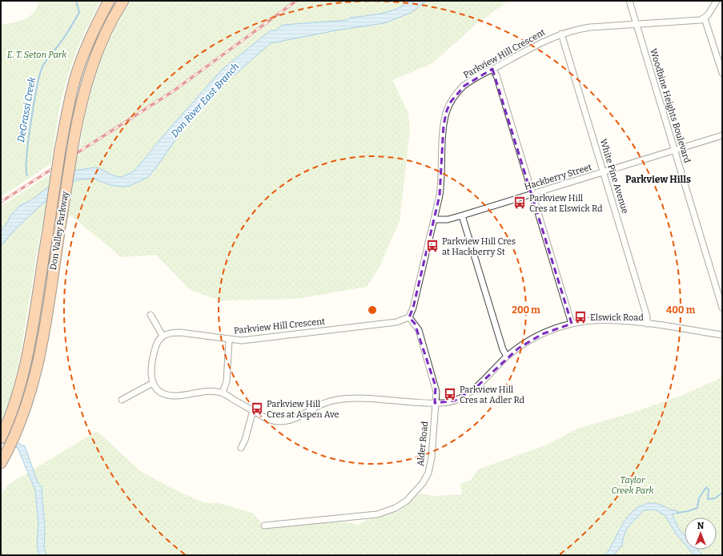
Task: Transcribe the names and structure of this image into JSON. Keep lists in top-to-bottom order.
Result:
{
  "streets": {
    "highway": ["Don Valley Parkway"],
    "street": [
      "Parkview Hill Crescent",
      "Woodbine Heights Boulevard",
      "White Pine Avenue",
      "Hackberry Street",
      "Alder Road"
    ]
  },
  "crossings": [
    ["Parkview Hill Crescent", "Woodbine Heights Boulevard"],
    ["Parkview Hill Crescent", "White Pine Avenue"],
    ["Parkview Hill Crescent", "Hackberry Street"],
    ["Parkview Hill Crescent", "Alder Road"],
    ["Woodbine Heights Boulevard", "Hackberry Street"],
    ["White Pine Avenue", "Hackberry Street"]
  ],
  "districts": ["Parkview Hills"],
  "water": ["Don River East Branch", "DeGrassi Creek"],
  "parks": ["E. T. Seton Park", "Taylor Creek Park"],
  "places": {
    "bus stop": [
      "Parkview Hill Cres at Elswick Rd",
      "Parkview Hill Cres at Hackberry St",
      "Elswick Road",
      "Parkview Hill Cres at Adler Rd",
      "Parkview Hill Cres at Aspen Ave"
    ]
  },
  "north": "top",
  "rings": ["200 m", "400 m"]
}
